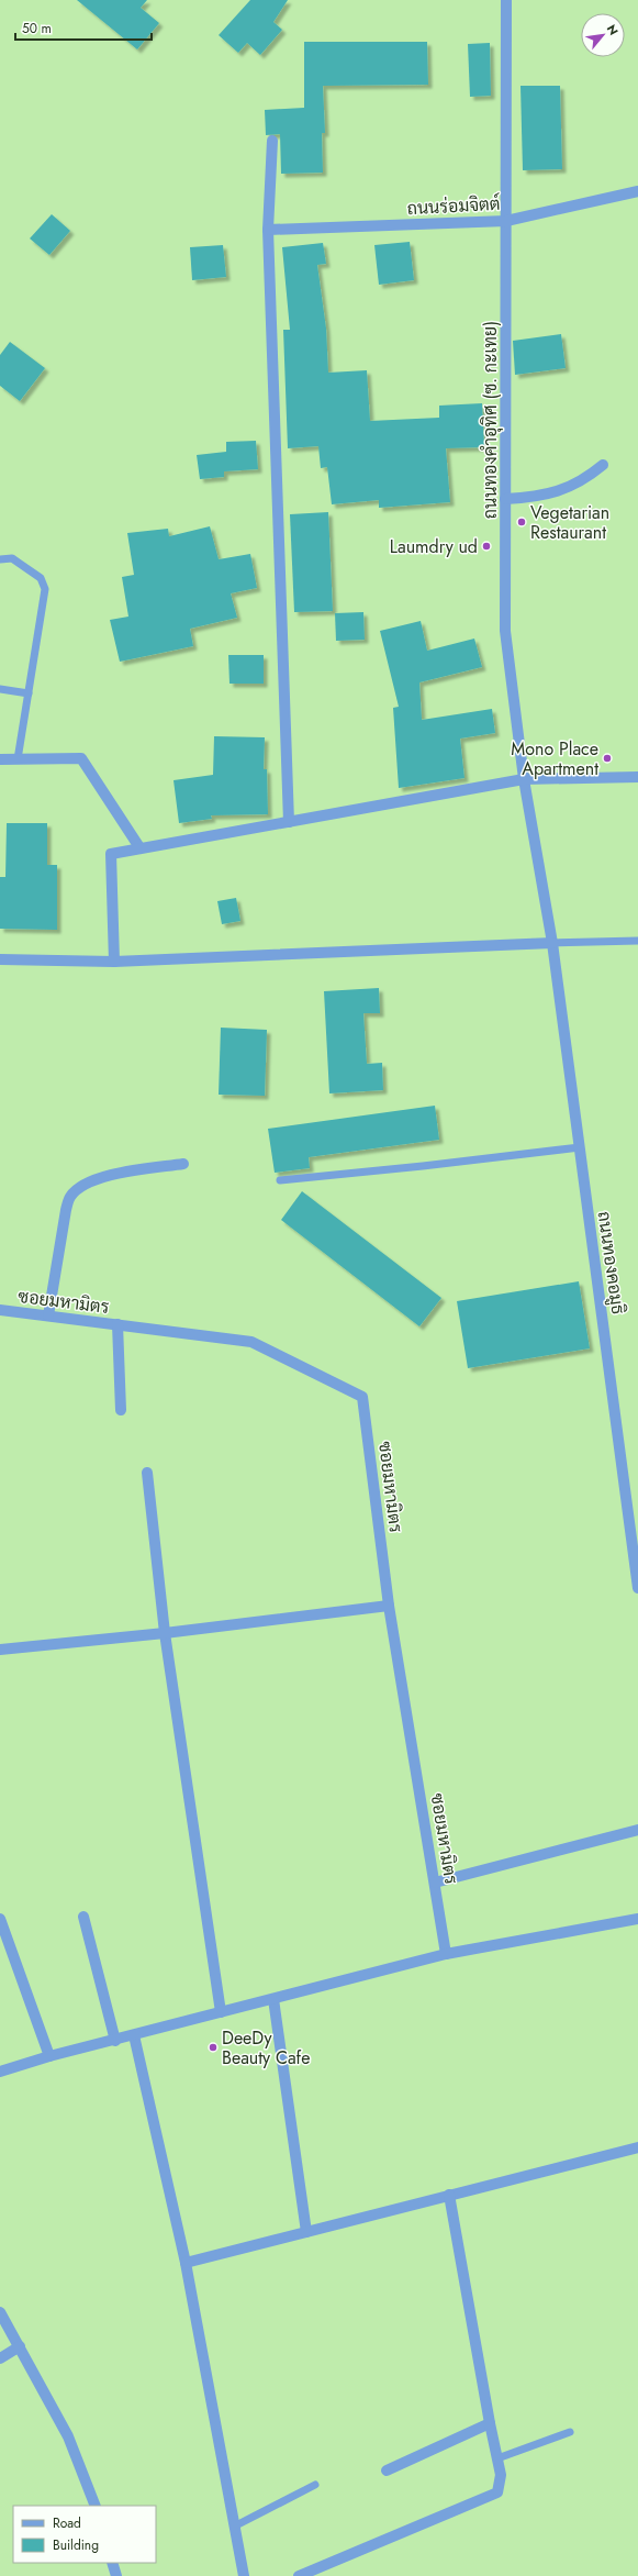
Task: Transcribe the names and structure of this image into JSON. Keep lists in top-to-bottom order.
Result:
{
  "streets": {
    "street": [
      "ถนนร่อมจิตต์",
      "ถนนทองคำอุทิศ (ซ. กะเทย)",
      "ถนนทองคอมูธิ",
      "ซอยมหามิตร"
    ]
  },
  "crossings": [
    ["ถนนร่อมจิตต์", "ถนนทองคำอุทิศ (ซ. กะเทย)"],
    ["ถนนทองคำอุทิศ (ซ. กะเทย)", "ถนนทองคอมูธิ"]
  ],
  "places": [
    "Vegetarian Restaurant",
    "Laumdry ud",
    "Mono Place Apartment",
    "DeeDy Beauty Cafe"
  ],
  "legend": ["Road", "Building"],
  "scale_bar": "50 m",
  "north": "top right"
}
